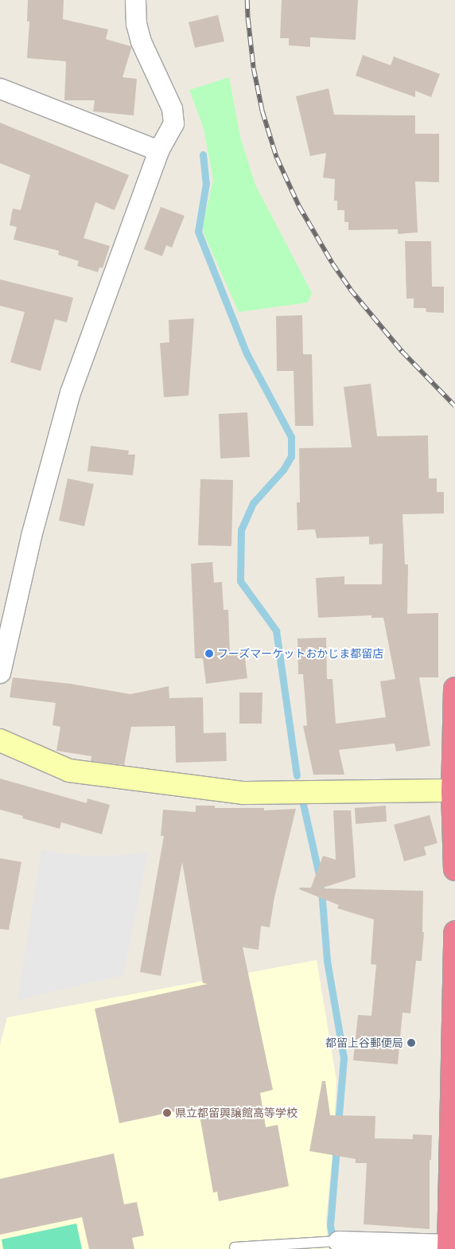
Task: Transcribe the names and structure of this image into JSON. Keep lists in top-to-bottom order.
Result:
{
  "places": ["フーズマーケットおかじま都留店", "都留上谷郵便局", "県立都留興譲館高等学校"]
}
